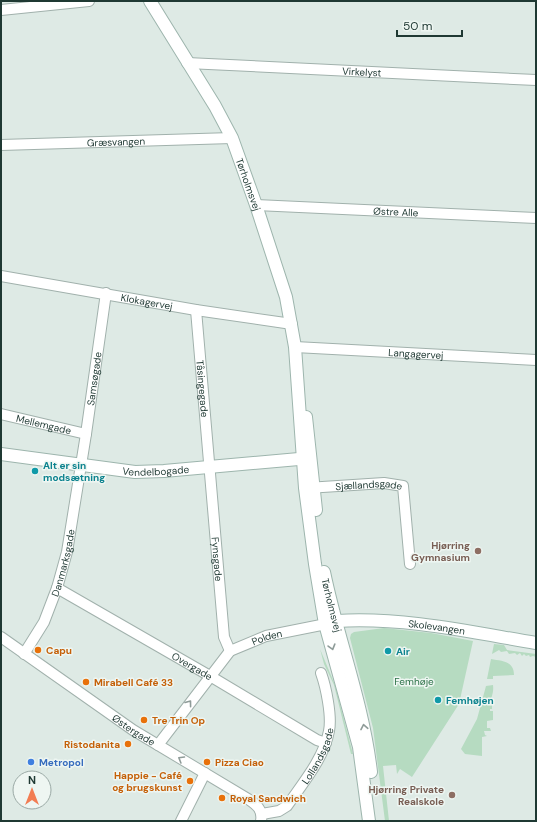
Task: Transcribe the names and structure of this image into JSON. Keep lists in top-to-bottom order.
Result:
{
  "streets": {
    "street": [
      "Virkelyst",
      "Græsvangen",
      "Tørholmsvej",
      "Østre Alle",
      "Klokagervej",
      "Langagervej",
      "Samsøgade",
      "Tåsingegade",
      "Mellemgade",
      "Vendelbogade",
      "Sjællandsgade",
      "Fynsgade",
      "Danmarksgade",
      "Skolevangen",
      "Polden",
      "Overgade",
      "Østergade",
      "Lollandsgade"
    ]
  },
  "crossings": [
    ["Virkelyst", "Tørholmsvej"],
    ["Græsvangen", "Tørholmsvej"],
    ["Tørholmsvej", "Østre Alle"],
    ["Tørholmsvej", "Klokagervej"],
    ["Tørholmsvej", "Langagervej"],
    ["Tørholmsvej", "Vendelbogade"],
    ["Tørholmsvej", "Sjællandsgade"],
    ["Tørholmsvej", "Skolevangen"],
    ["Tørholmsvej", "Polden"],
    ["Klokagervej", "Samsøgade"],
    ["Klokagervej", "Tåsingegade"],
    ["Samsøgade", "Mellemgade"],
    ["Samsøgade", "Vendelbogade"],
    ["Samsøgade", "Danmarksgade"],
    ["Tåsingegade", "Vendelbogade"],
    ["Tåsingegade", "Fynsgade"],
    ["Vendelbogade", "Fynsgade"],
    ["Vendelbogade", "Danmarksgade"],
    ["Fynsgade", "Polden"],
    ["Danmarksgade", "Overgade"],
    ["Danmarksgade", "Østergade"],
    ["Skolevangen", "Polden"],
    ["Polden", "Overgade"],
    ["Polden", "Østergade"],
    ["Overgade", "Lollandsgade"],
    ["Østergade", "Lollandsgade"]
  ],
  "one_way": ["Polden"],
  "parks": ["Femhøje"],
  "places": [
    "Alt er sin modsætning",
    "Hjørring Gymnasium",
    "Capu",
    "Air",
    "Mirabell Café 33",
    "Femhøjen",
    "Tre Trin Op",
    "Ristodanita",
    "Metropol",
    "Pizza Ciao",
    "Happie - Café og brugskunst",
    "Hjørring Private Realskole",
    "Royal Sandwich"
  ],
  "scale_bar": "50 m",
  "north": "top"
}
